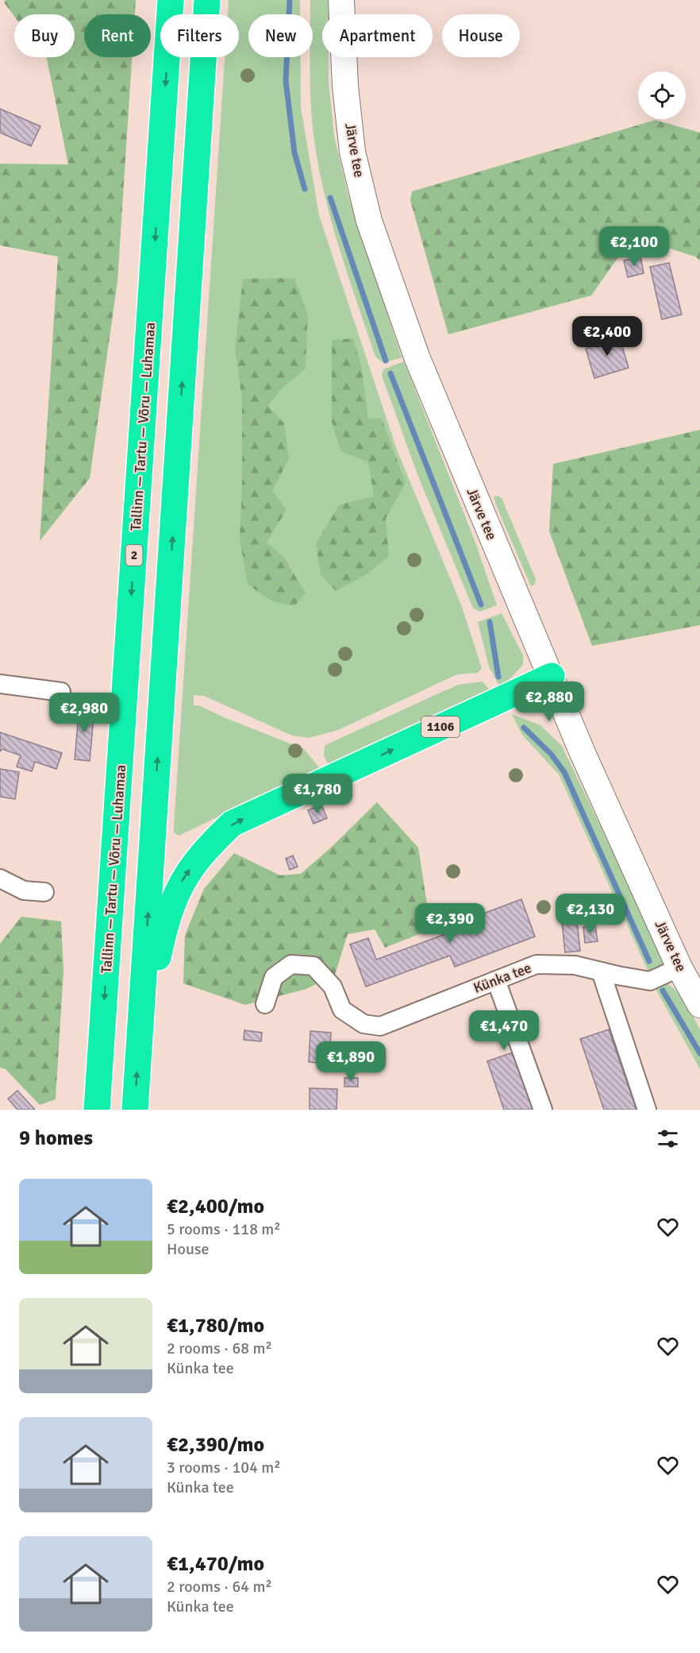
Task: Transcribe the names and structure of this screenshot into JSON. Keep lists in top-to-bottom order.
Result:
{
  "streets": {
    "highway": ["Tallinn — Tartu — Võru — Luhamaa", "2", "1106"],
    "street": ["Järve tee", "Künka tee"]
  },
  "crossings": [
    ["Järve tee", "1106"],
    ["Järve tee", "Künka tee"]
  ],
  "page": {
    "chip": [
      "Buy",
      "Rent",
      "Filters",
      "New",
      "Apartment",
      "House"
    ],
    "price": [
      "€2,100",
      "€2,400",
      "€2,880",
      "€2,980",
      "€1,780",
      "€2,130",
      "€2,390",
      "€1,470",
      "€1,890"
    ],
    "heading": "9 homes",
    "list": [
      {
        "name": "€2,400/mo",
        "note": "5 rooms · 118 m² · House"
      },
      {
        "name": "€1,780/mo",
        "note": "2 rooms · 68 m² · Künka tee"
      },
      {
        "name": "€2,390/mo",
        "note": "3 rooms · 104 m² · Künka tee"
      },
      {
        "name": "€1,470/mo",
        "note": "2 rooms · 64 m² · Künka tee"
      }
    ]
  }
}
